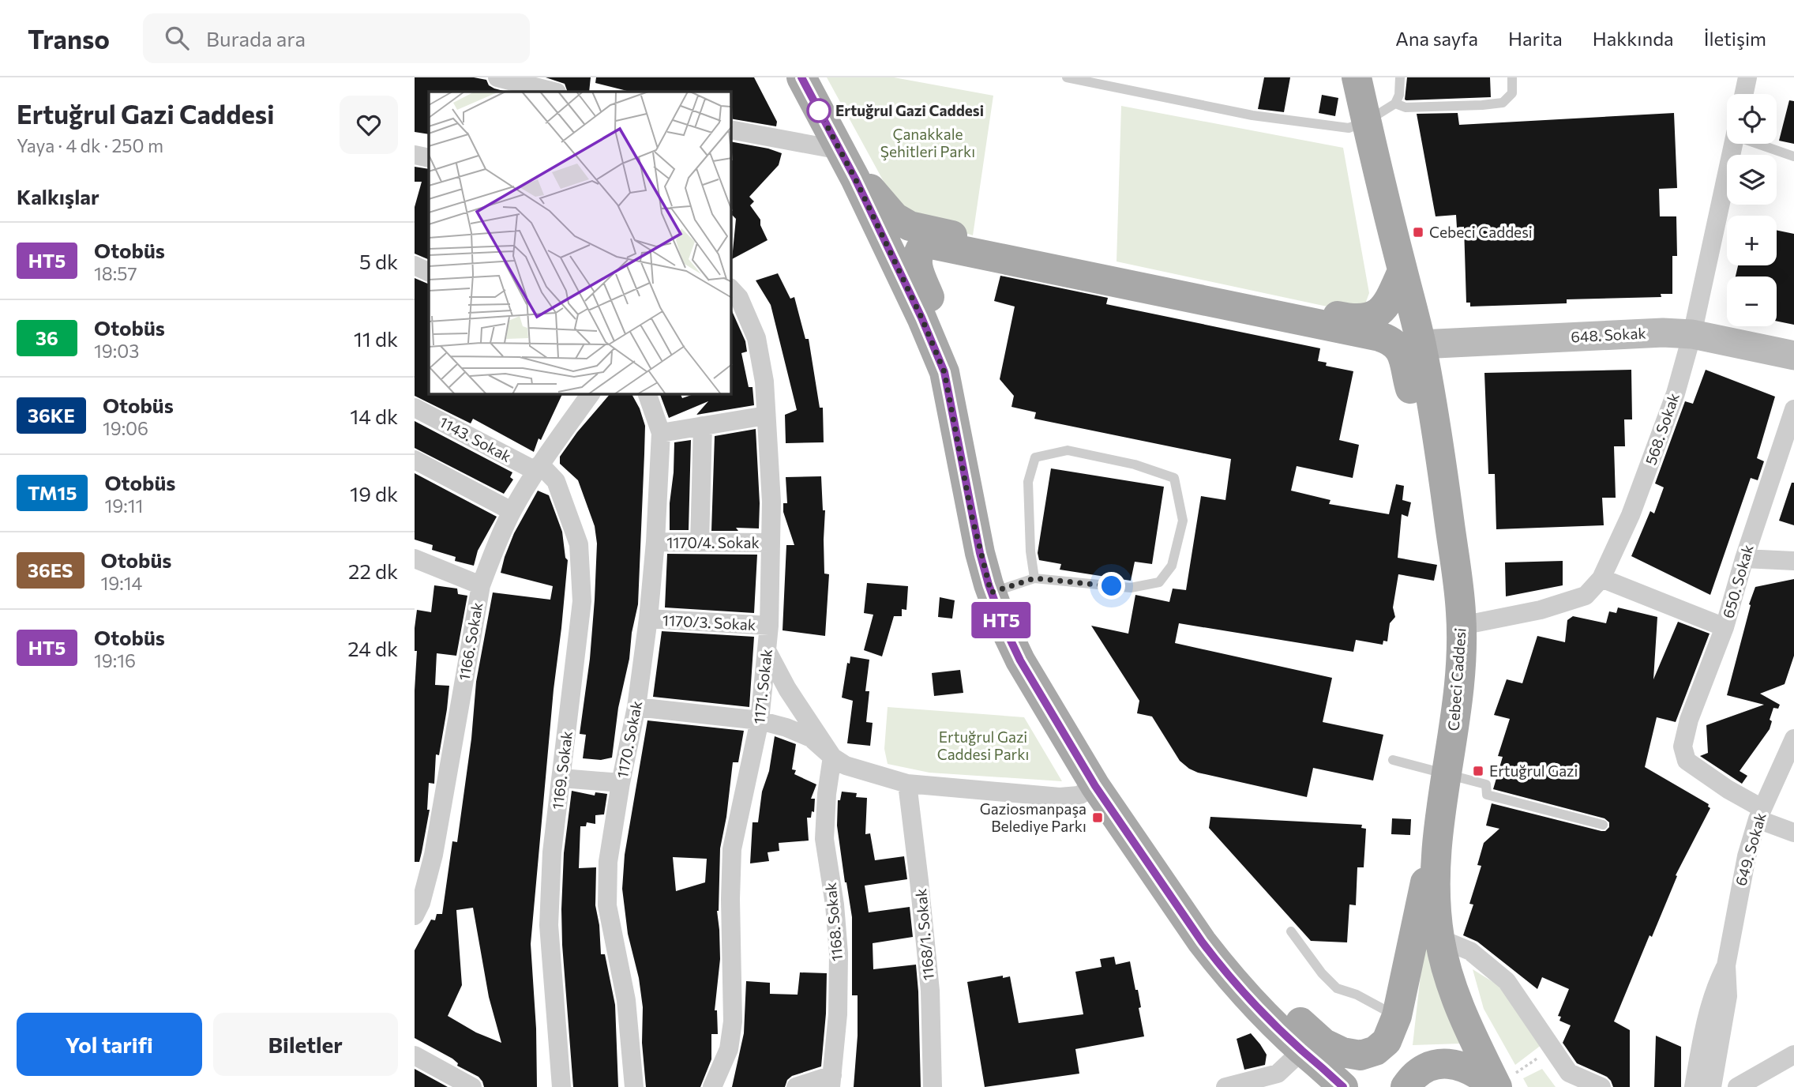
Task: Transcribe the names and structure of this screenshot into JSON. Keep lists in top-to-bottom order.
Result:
{
  "streets": {
    "main road": ["Cebeci Caddesi"],
    "street": [
      "648. Sokak",
      "568. Sokak",
      "1143. Sokak",
      "1170/4. Sokak",
      "650. Sokak",
      "1170/3. Sokak",
      "1166. Sokak",
      "1171. Sokak",
      "1170. Sokak",
      "1169. Sokak",
      "649. Sokak",
      "1168. Sokak",
      "1168/1. Sokak"
    ]
  },
  "crossings": [
    ["648. Sokak", "568. Sokak"],
    ["648. Sokak", "Cebeci Caddesi"],
    ["568. Sokak", "650. Sokak"],
    ["568. Sokak", "Cebeci Caddesi"],
    ["1143. Sokak", "1166. Sokak"],
    ["1143. Sokak", "1169. Sokak"],
    ["1170/4. Sokak", "1171. Sokak"],
    ["1170/4. Sokak", "1170. Sokak"],
    ["1170/3. Sokak", "1171. Sokak"],
    ["1170/3. Sokak", "1170. Sokak"],
    ["1166. Sokak", "1169. Sokak"]
  ],
  "parks": ["Çanakkale Şehitleri Parkı", "Ertuğrul Gazi Caddesi Parkı"],
  "places": {
    "other": ["Ertuğrul Gazi Caddesi"],
    "transit": ["Cebeci Caddesi", "Ertuğrul Gazi", "Gaziosmanpaşa Belediye Parkı"]
  },
  "lines": ["bus line HT5"],
  "page": {
    "header": "Transo",
    "search": "Burada ara",
    "nav": [
      "Ana sayfa",
      "Harita",
      "Hakkında",
      "İletişim"
    ],
    "heading": [
      ["Ertuğrul Gazi Caddesi", "Yaya · 4 dk · 250 m"],
      "Kalkışlar"
    ],
    "on_map": "HT5",
    "map_buttons": ["+", "−"],
    "list": [
      {
        "mark": "HT5",
        "name": "Otobüs",
        "note": "18:57",
        "value": "5 dk"
      },
      {
        "mark": "36",
        "name": "Otobüs",
        "note": "19:03",
        "value": "11 dk"
      },
      {
        "mark": "36KE",
        "name": "Otobüs",
        "note": "19:06",
        "value": "14 dk"
      },
      {
        "mark": "TM15",
        "name": "Otobüs",
        "note": "19:11",
        "value": "19 dk"
      },
      {
        "mark": "36ES",
        "name": "Otobüs",
        "note": "19:14",
        "value": "22 dk"
      },
      {
        "mark": "HT5",
        "name": "Otobüs",
        "note": "19:16",
        "value": "24 dk"
      }
    ],
    "buttons": ["Yol tarifi", "Biletler"]
  }
}
